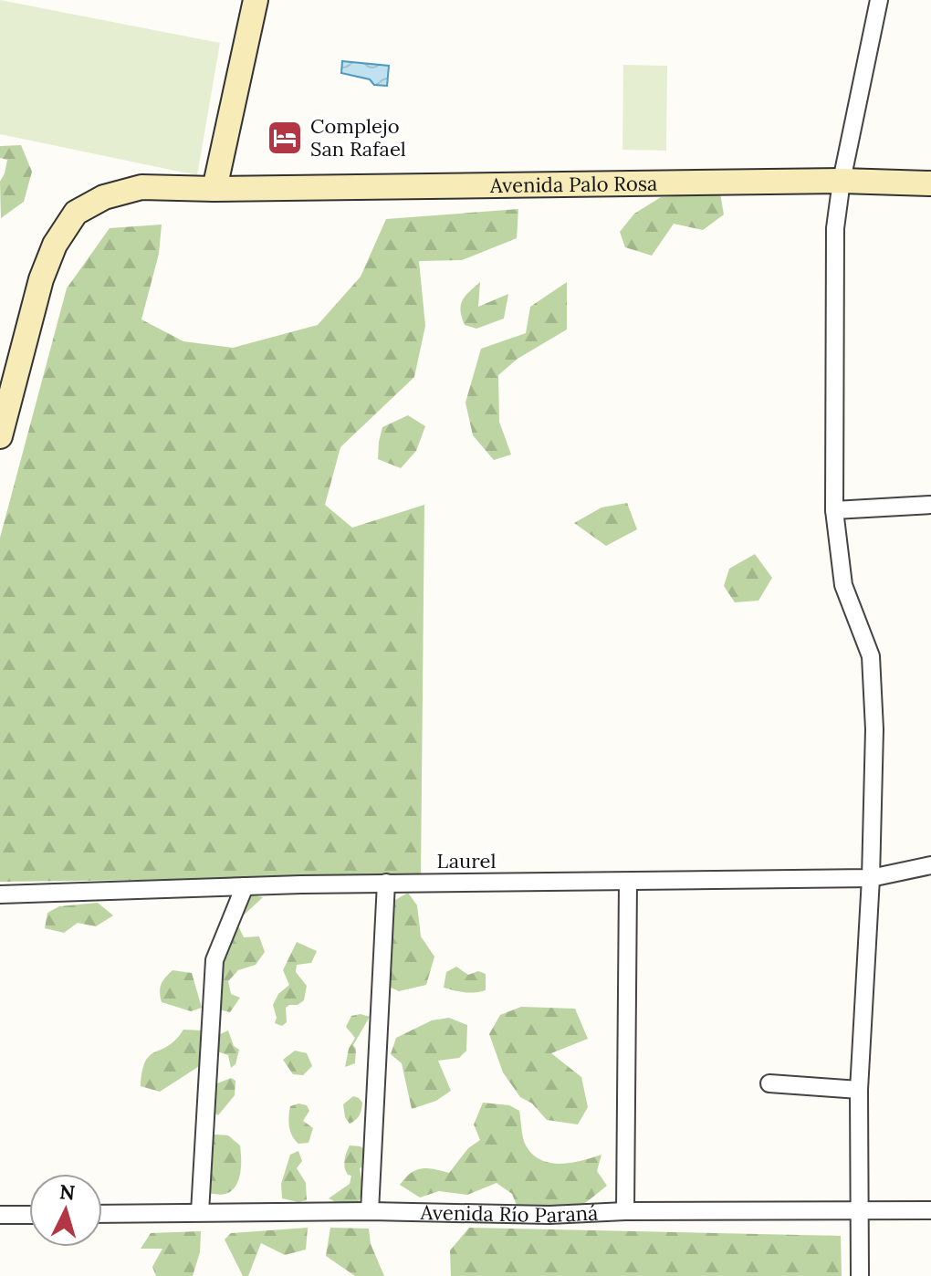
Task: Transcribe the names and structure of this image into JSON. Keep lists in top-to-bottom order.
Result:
{
  "streets": {
    "main road": ["Avenida Palo Rosa"],
    "street": ["Laurel", "Avenida Río Paraná"]
  },
  "places": {
    "hotel": ["Complejo San Rafael"]
  },
  "north": "top"
}
